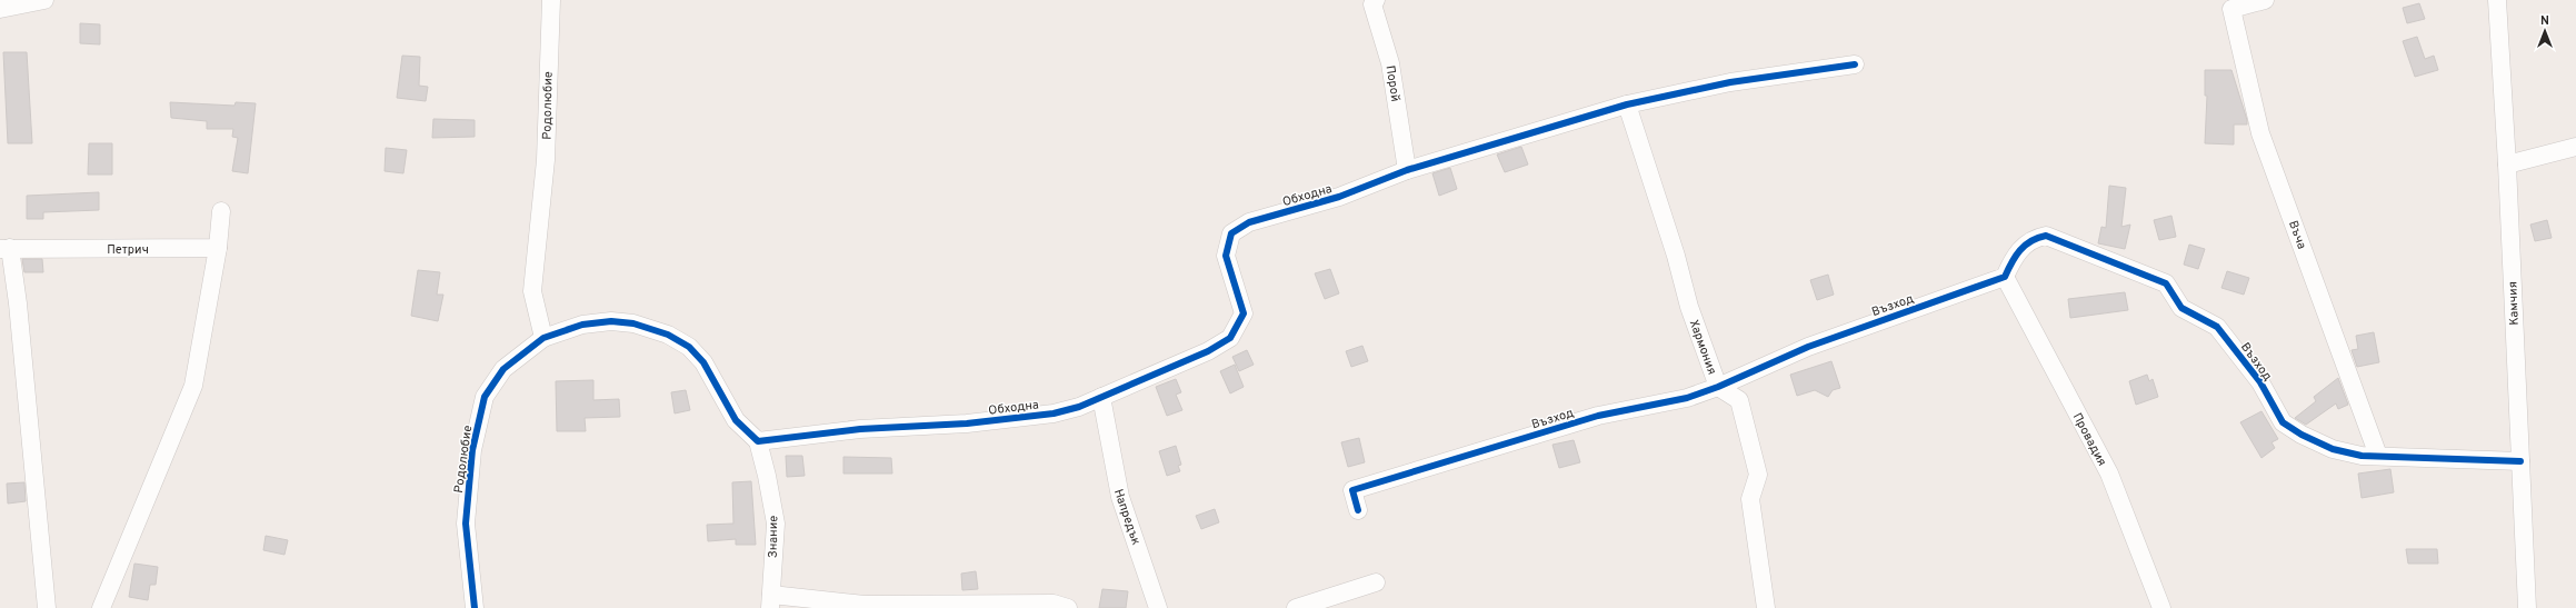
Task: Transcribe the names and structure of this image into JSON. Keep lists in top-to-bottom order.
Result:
{
  "streets": {
    "street": [
      "Порой",
      "Родолюбие",
      "Обходна",
      "Въча",
      "Петрич",
      "Камчия",
      "Възход",
      "Хармония",
      "Провадия",
      "Напредък",
      "Знание"
    ]
  },
  "crossings": [
    ["Порой", "Обходна"],
    ["Обходна", "Хармония"],
    ["Обходна", "Напредък"],
    ["Обходна", "Знание"],
    ["Въча", "Възход"],
    ["Камчия", "Възход"],
    ["Възход", "Хармония"],
    ["Възход", "Провадия"]
  ],
  "north": "top"
}
